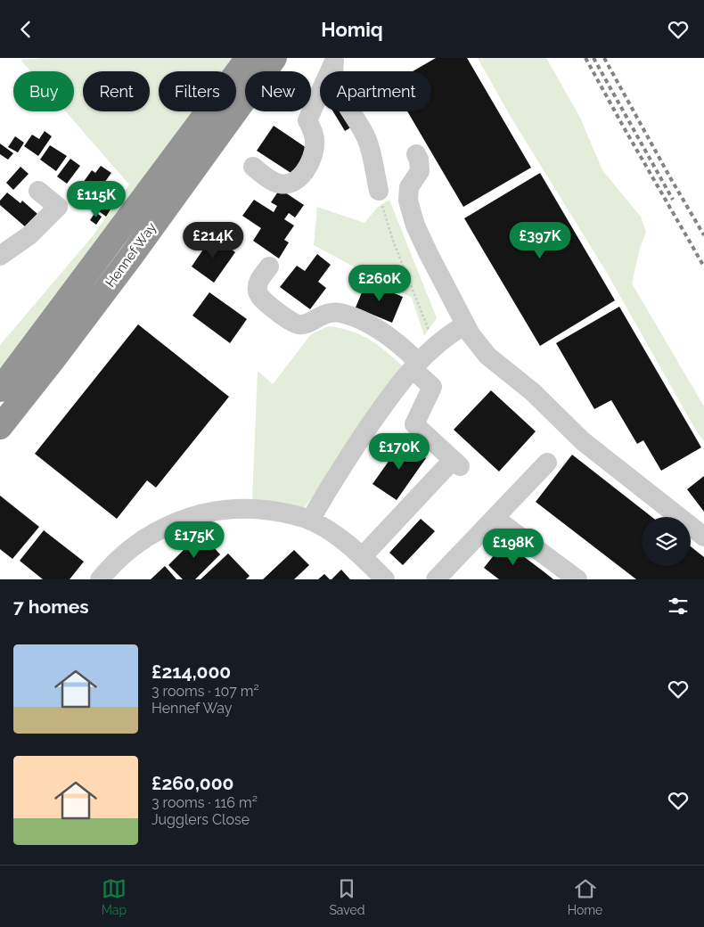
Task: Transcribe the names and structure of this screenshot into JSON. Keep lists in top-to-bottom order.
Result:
{
  "streets": {
    "highway": ["Hennef Way"]
  },
  "page": {
    "header": "Homiq",
    "chip": [
      "Buy",
      "Rent",
      "Filters",
      "New",
      "Apartment"
    ],
    "price": [
      "£115K",
      "£214K",
      "£397K",
      "£260K",
      "£170K",
      "£175K",
      "£198K"
    ],
    "heading": "7 homes",
    "list": [
      {
        "name": "£214,000",
        "note": "3 rooms · 107 m² · Hennef Way"
      },
      {
        "name": "£260,000",
        "note": "3 rooms · 116 m² · Jugglers Close"
      }
    ],
    "tabs": ["Map", "Saved", "Home"]
  }
}
